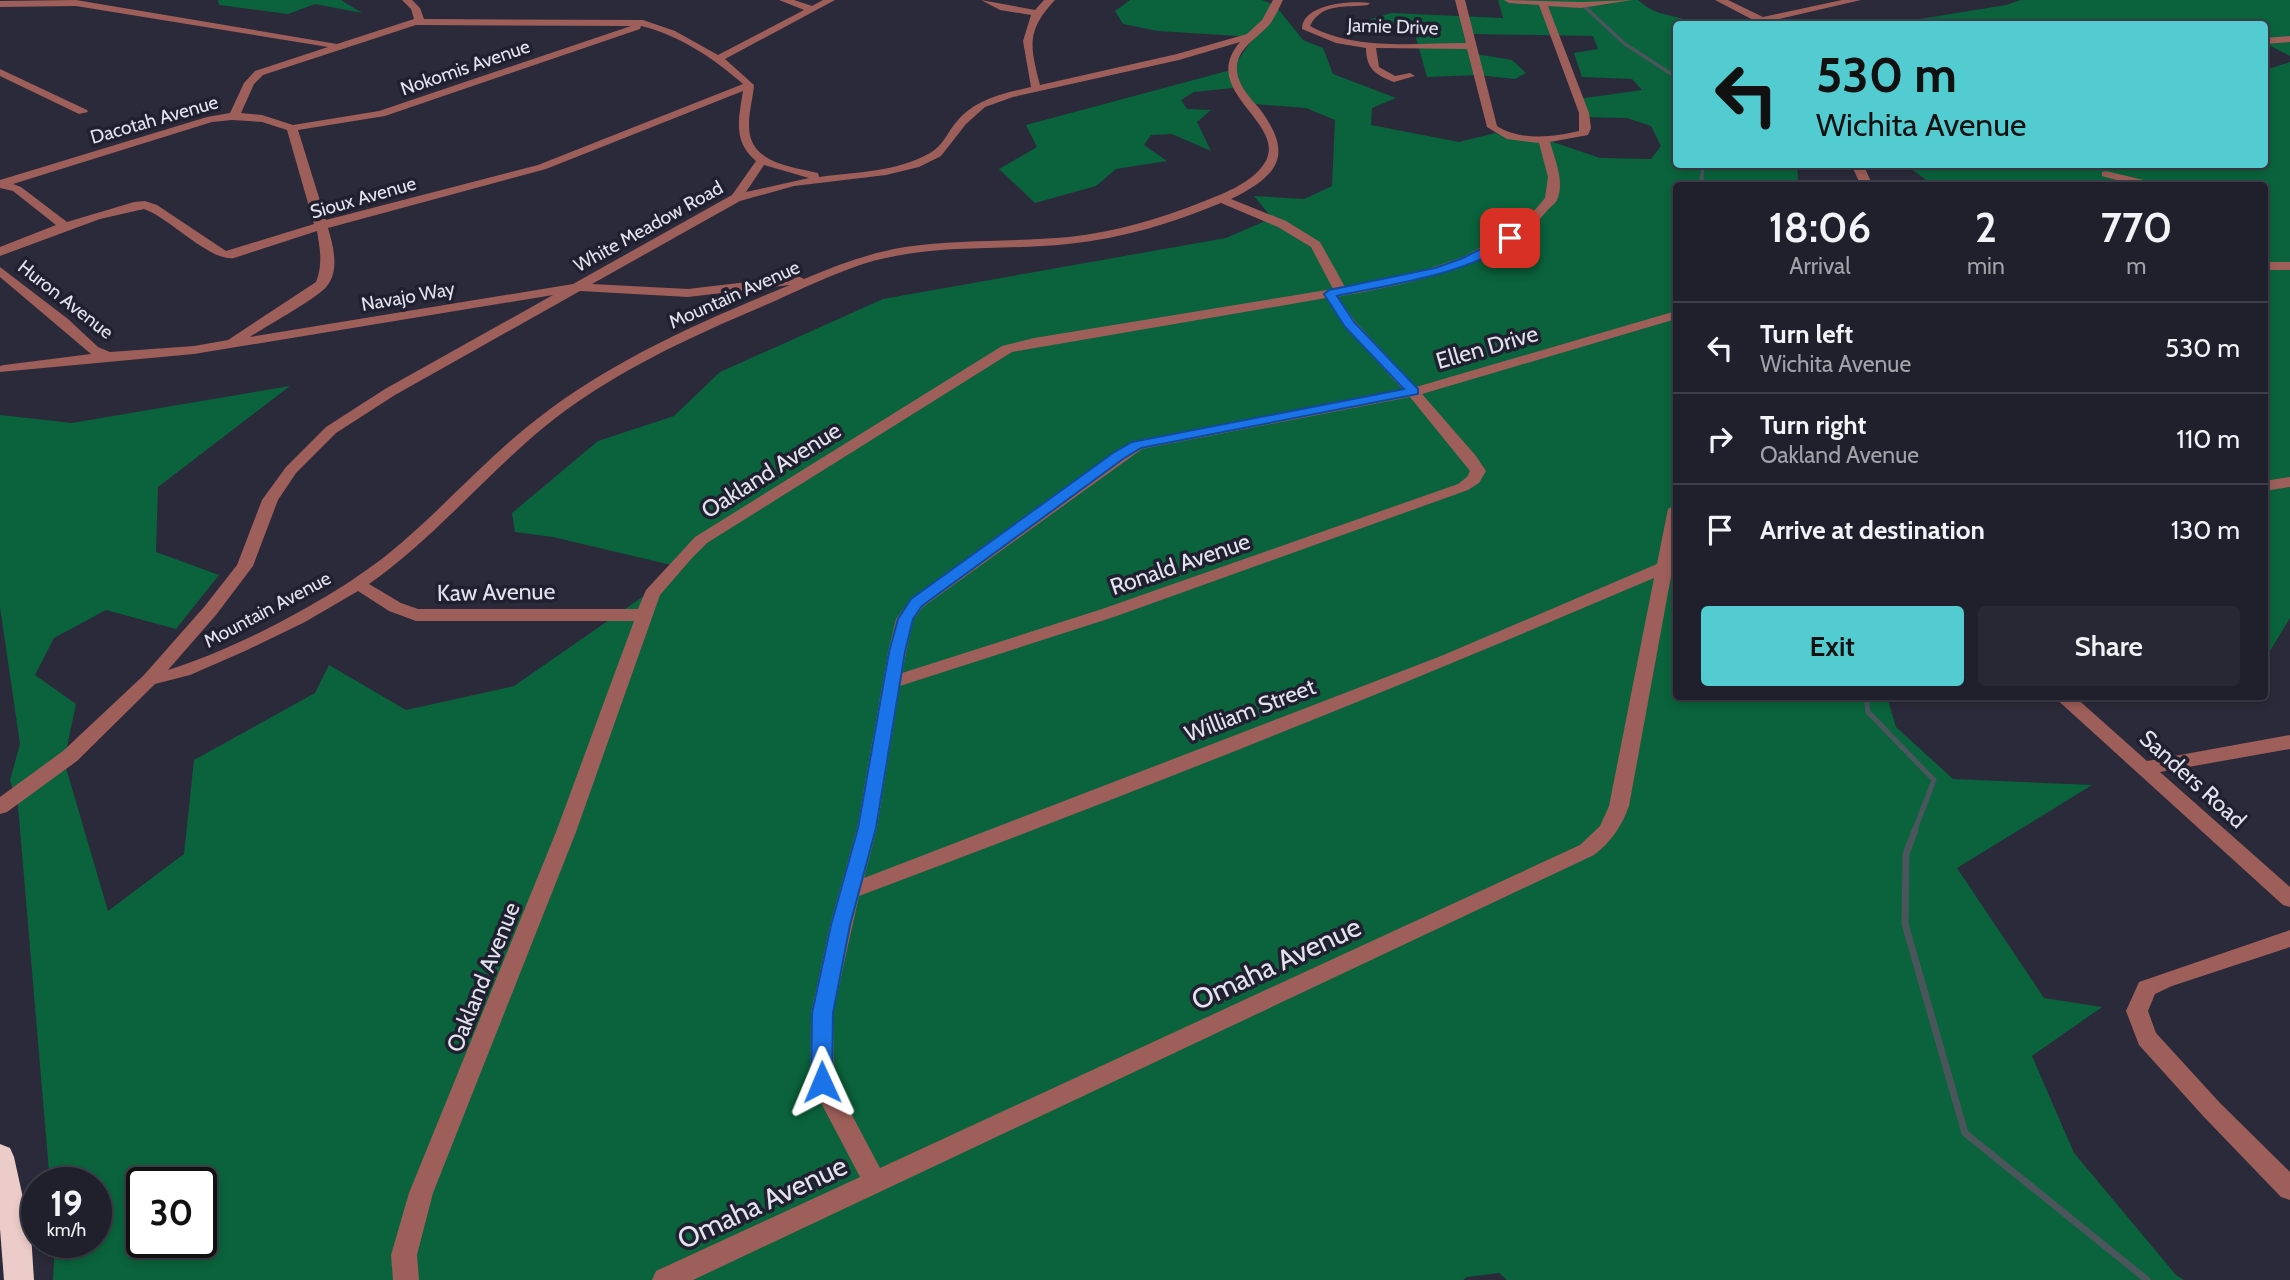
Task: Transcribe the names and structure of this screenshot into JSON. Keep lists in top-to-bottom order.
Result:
{
  "streets": {
    "street": [
      "Jamie Drive",
      "Nokomis Avenue",
      "Dacotah Avenue",
      "Sioux Avenue",
      "White Meadow Road",
      "Mountain Avenue",
      "Navajo Way",
      "Huron Avenue",
      "Ellen Drive",
      "Oakland Avenue",
      "Ronald Avenue",
      "Kaw Avenue",
      "William Street",
      "Sanders Road",
      "Omaha Avenue"
    ]
  },
  "crossings": [
    ["Nokomis Avenue", "Dacotah Avenue"],
    ["Sioux Avenue", "Huron Avenue"],
    ["White Meadow Road", "Mountain Avenue"],
    ["White Meadow Road", "Navajo Way"],
    ["Mountain Avenue", "Navajo Way"],
    ["Mountain Avenue", "Kaw Avenue"],
    ["Navajo Way", "Huron Avenue"],
    ["Ellen Drive", "Ronald Avenue"],
    ["Ellen Drive", "William Street"],
    ["Ellen Drive", "Omaha Avenue"],
    ["Oakland Avenue", "Kaw Avenue"],
    ["William Street", "Omaha Avenue"]
  ],
  "page": {
    "turn": ["530 m", "Wichita Avenue"],
    "eta": [
      "18:06",
      "Arrival",
      "2",
      "min",
      "770",
      "m"
    ],
    "list": [
      {
        "name": "Turn left",
        "note": "Wichita Avenue",
        "value": "530 m"
      },
      {
        "name": "Turn right",
        "note": "Oakland Avenue",
        "value": "110 m"
      },
      {
        "name": "Arrive at destination",
        "value": "130 m"
      }
    ],
    "buttons": ["Exit", "Share"],
    "speed": "19 km/h",
    "limit": "30"
  }
}
